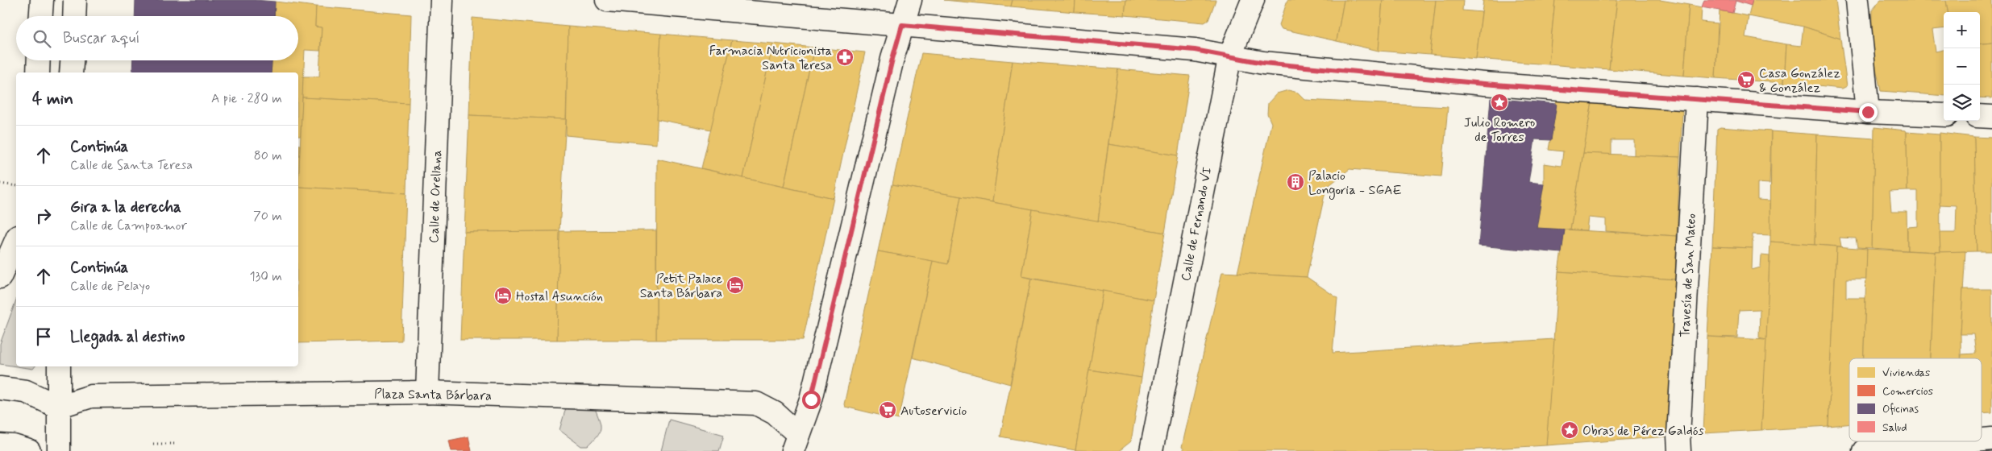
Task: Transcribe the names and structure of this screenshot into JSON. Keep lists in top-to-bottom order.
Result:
{
  "streets": {
    "street": [
      "Calle de Orellana",
      "Calle de Fernando VI",
      "Travesía de San Mateo",
      "Plaza Santa Bárbara"
    ]
  },
  "crossings": [
    ["Calle de Orellana", "Plaza Santa Bárbara"]
  ],
  "places": {
    "pharmacy": ["Farmacia Nutricionista Santa Teresa"],
    "supermarket": ["Casa González & González", "Autoservicio"],
    "place": ["Julio Romero de Torres", "Obras de Pérez Galdós"],
    "building": ["Palacio Longoria - SGAE"],
    "hotel": ["Petit Palace Santa Bárbara", "Hostal Asunción"]
  },
  "legend": [
    "Viviendas",
    "Comercios",
    "Oficinas",
    "Salud"
  ],
  "page": {
    "map_buttons": ["+", "−"],
    "search": "Buscar aquí",
    "heading": ["4 min", "A pie · 280 m"],
    "list": [
      ["Continúa", "Calle de Santa Teresa", "80 m"],
      ["Gira a la derecha", "Calle de Campoamor", "70 m"],
      ["Continúa", "Calle de Pelayo", "130 m"],
      "Llegada al destino"
    ]
  }
}
